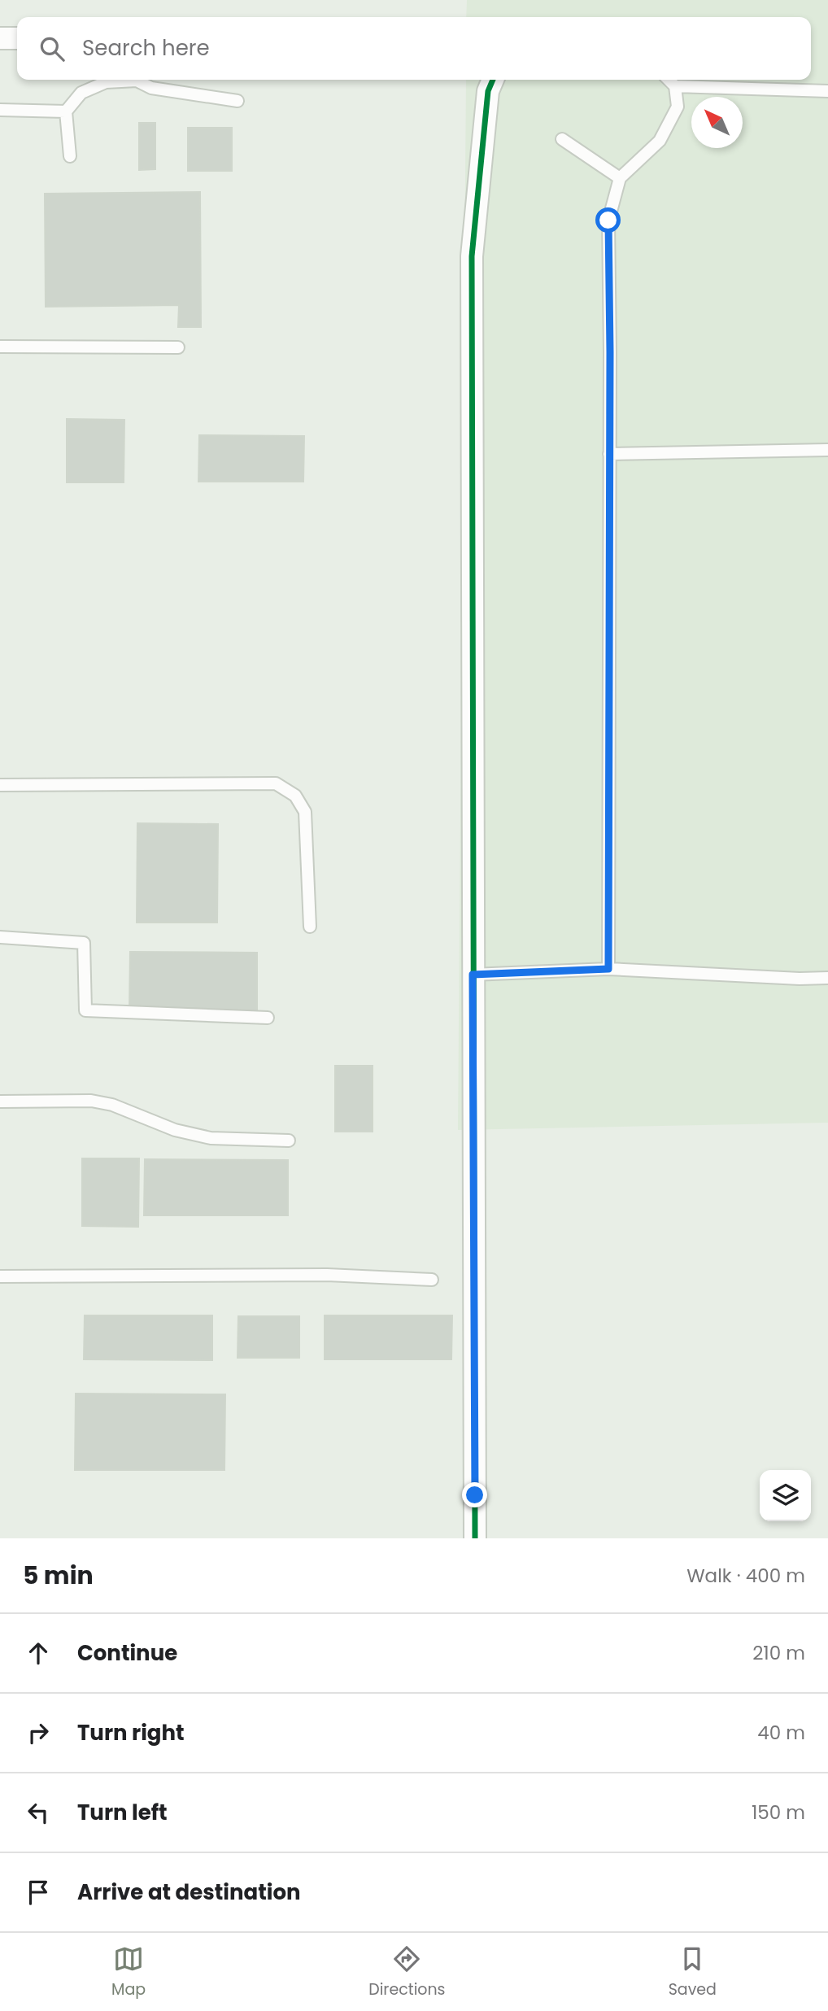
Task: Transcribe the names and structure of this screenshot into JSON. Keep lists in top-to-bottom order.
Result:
{
  "north": "top left",
  "page": {
    "search": "Search here",
    "heading": ["5 min", "Walk · 400 m"],
    "list": [
      ["Continue", "210 m"],
      ["Turn right", "40 m"],
      ["Turn left", "150 m"],
      "Arrive at destination"
    ],
    "nav": ["Map", "Directions", "Saved"]
  }
}
